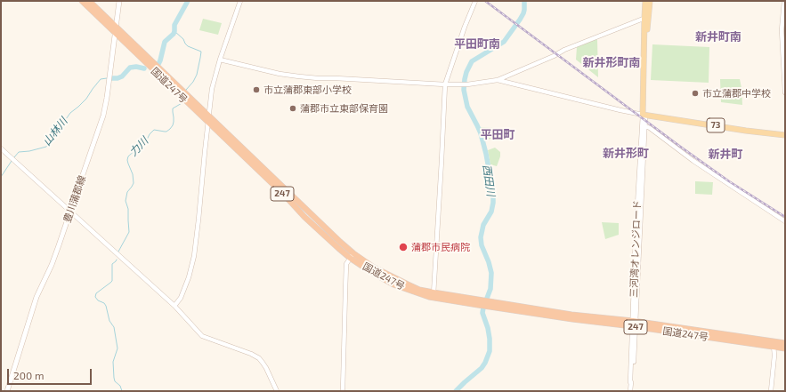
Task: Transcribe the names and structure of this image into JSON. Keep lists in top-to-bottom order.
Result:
{
  "streets": {
    "highway": ["国道247号", "247"],
    "main road": ["73", "豊川蒲郡線"],
    "street": ["三河湾オレンジロード"]
  },
  "crossings": [
    ["国道247号", "豊川蒲郡線"],
    ["国道247号", "三河湾オレンジロード"],
    ["73", "三河湾オレンジロード"]
  ],
  "districts": [
    "新井町南",
    "平田町南",
    "新井形町南",
    "平田町",
    "新井形町",
    "新井町"
  ],
  "water": ["山林川", "力川", "西田川"],
  "places": [
    "市立蒲郡東部小学校",
    "市立蒲郡中学校",
    "蒲郡市立東部保育園",
    "蒲郡市民病院"
  ],
  "scale_bar": "200 m"
}
